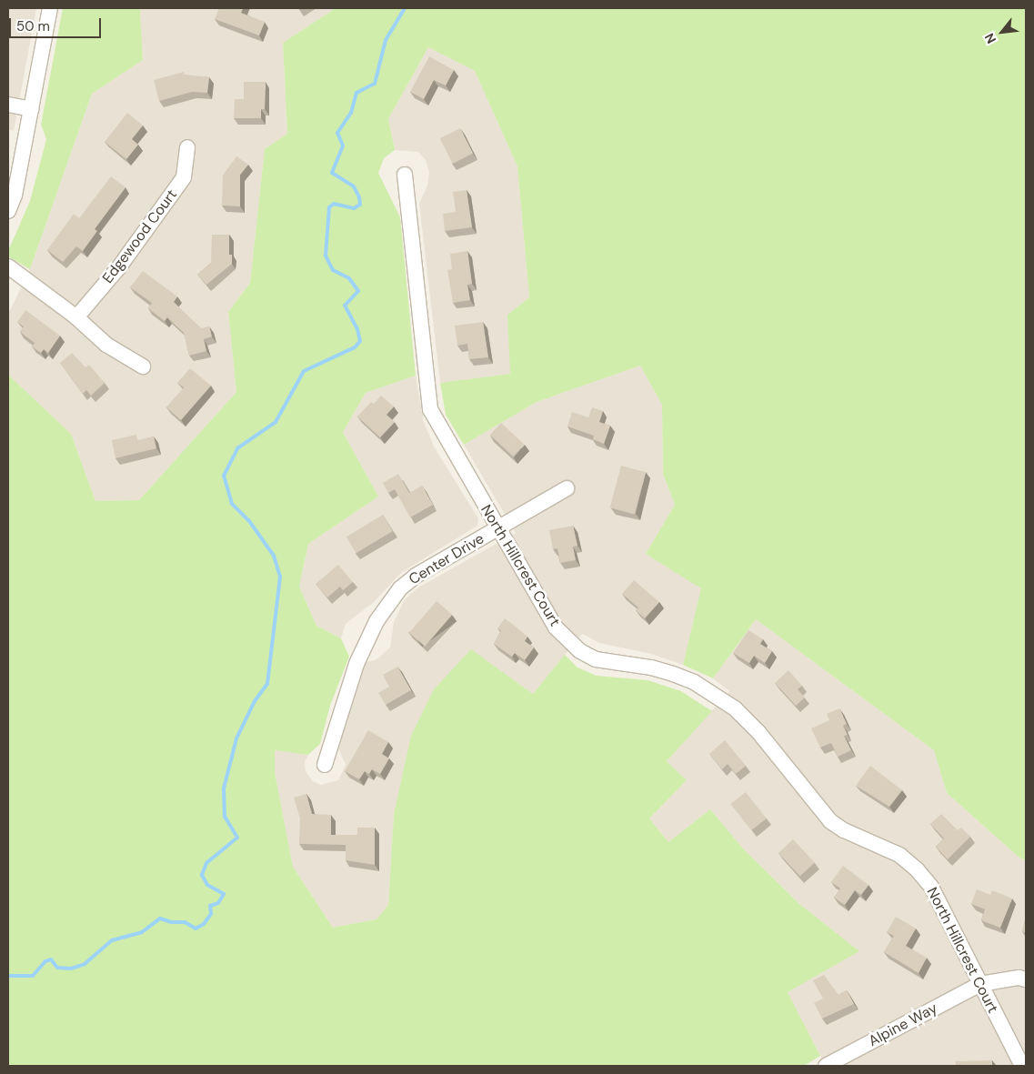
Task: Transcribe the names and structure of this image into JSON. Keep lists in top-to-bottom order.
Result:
{
  "streets": {
    "street": [
      "Edgewood Court",
      "Center Drive",
      "North Hillcrest Court",
      "Alpine Way"
    ]
  },
  "crossings": [
    ["Center Drive", "North Hillcrest Court"],
    ["North Hillcrest Court", "Alpine Way"]
  ],
  "scale_bar": "50 m",
  "north": "bottom left"
}
